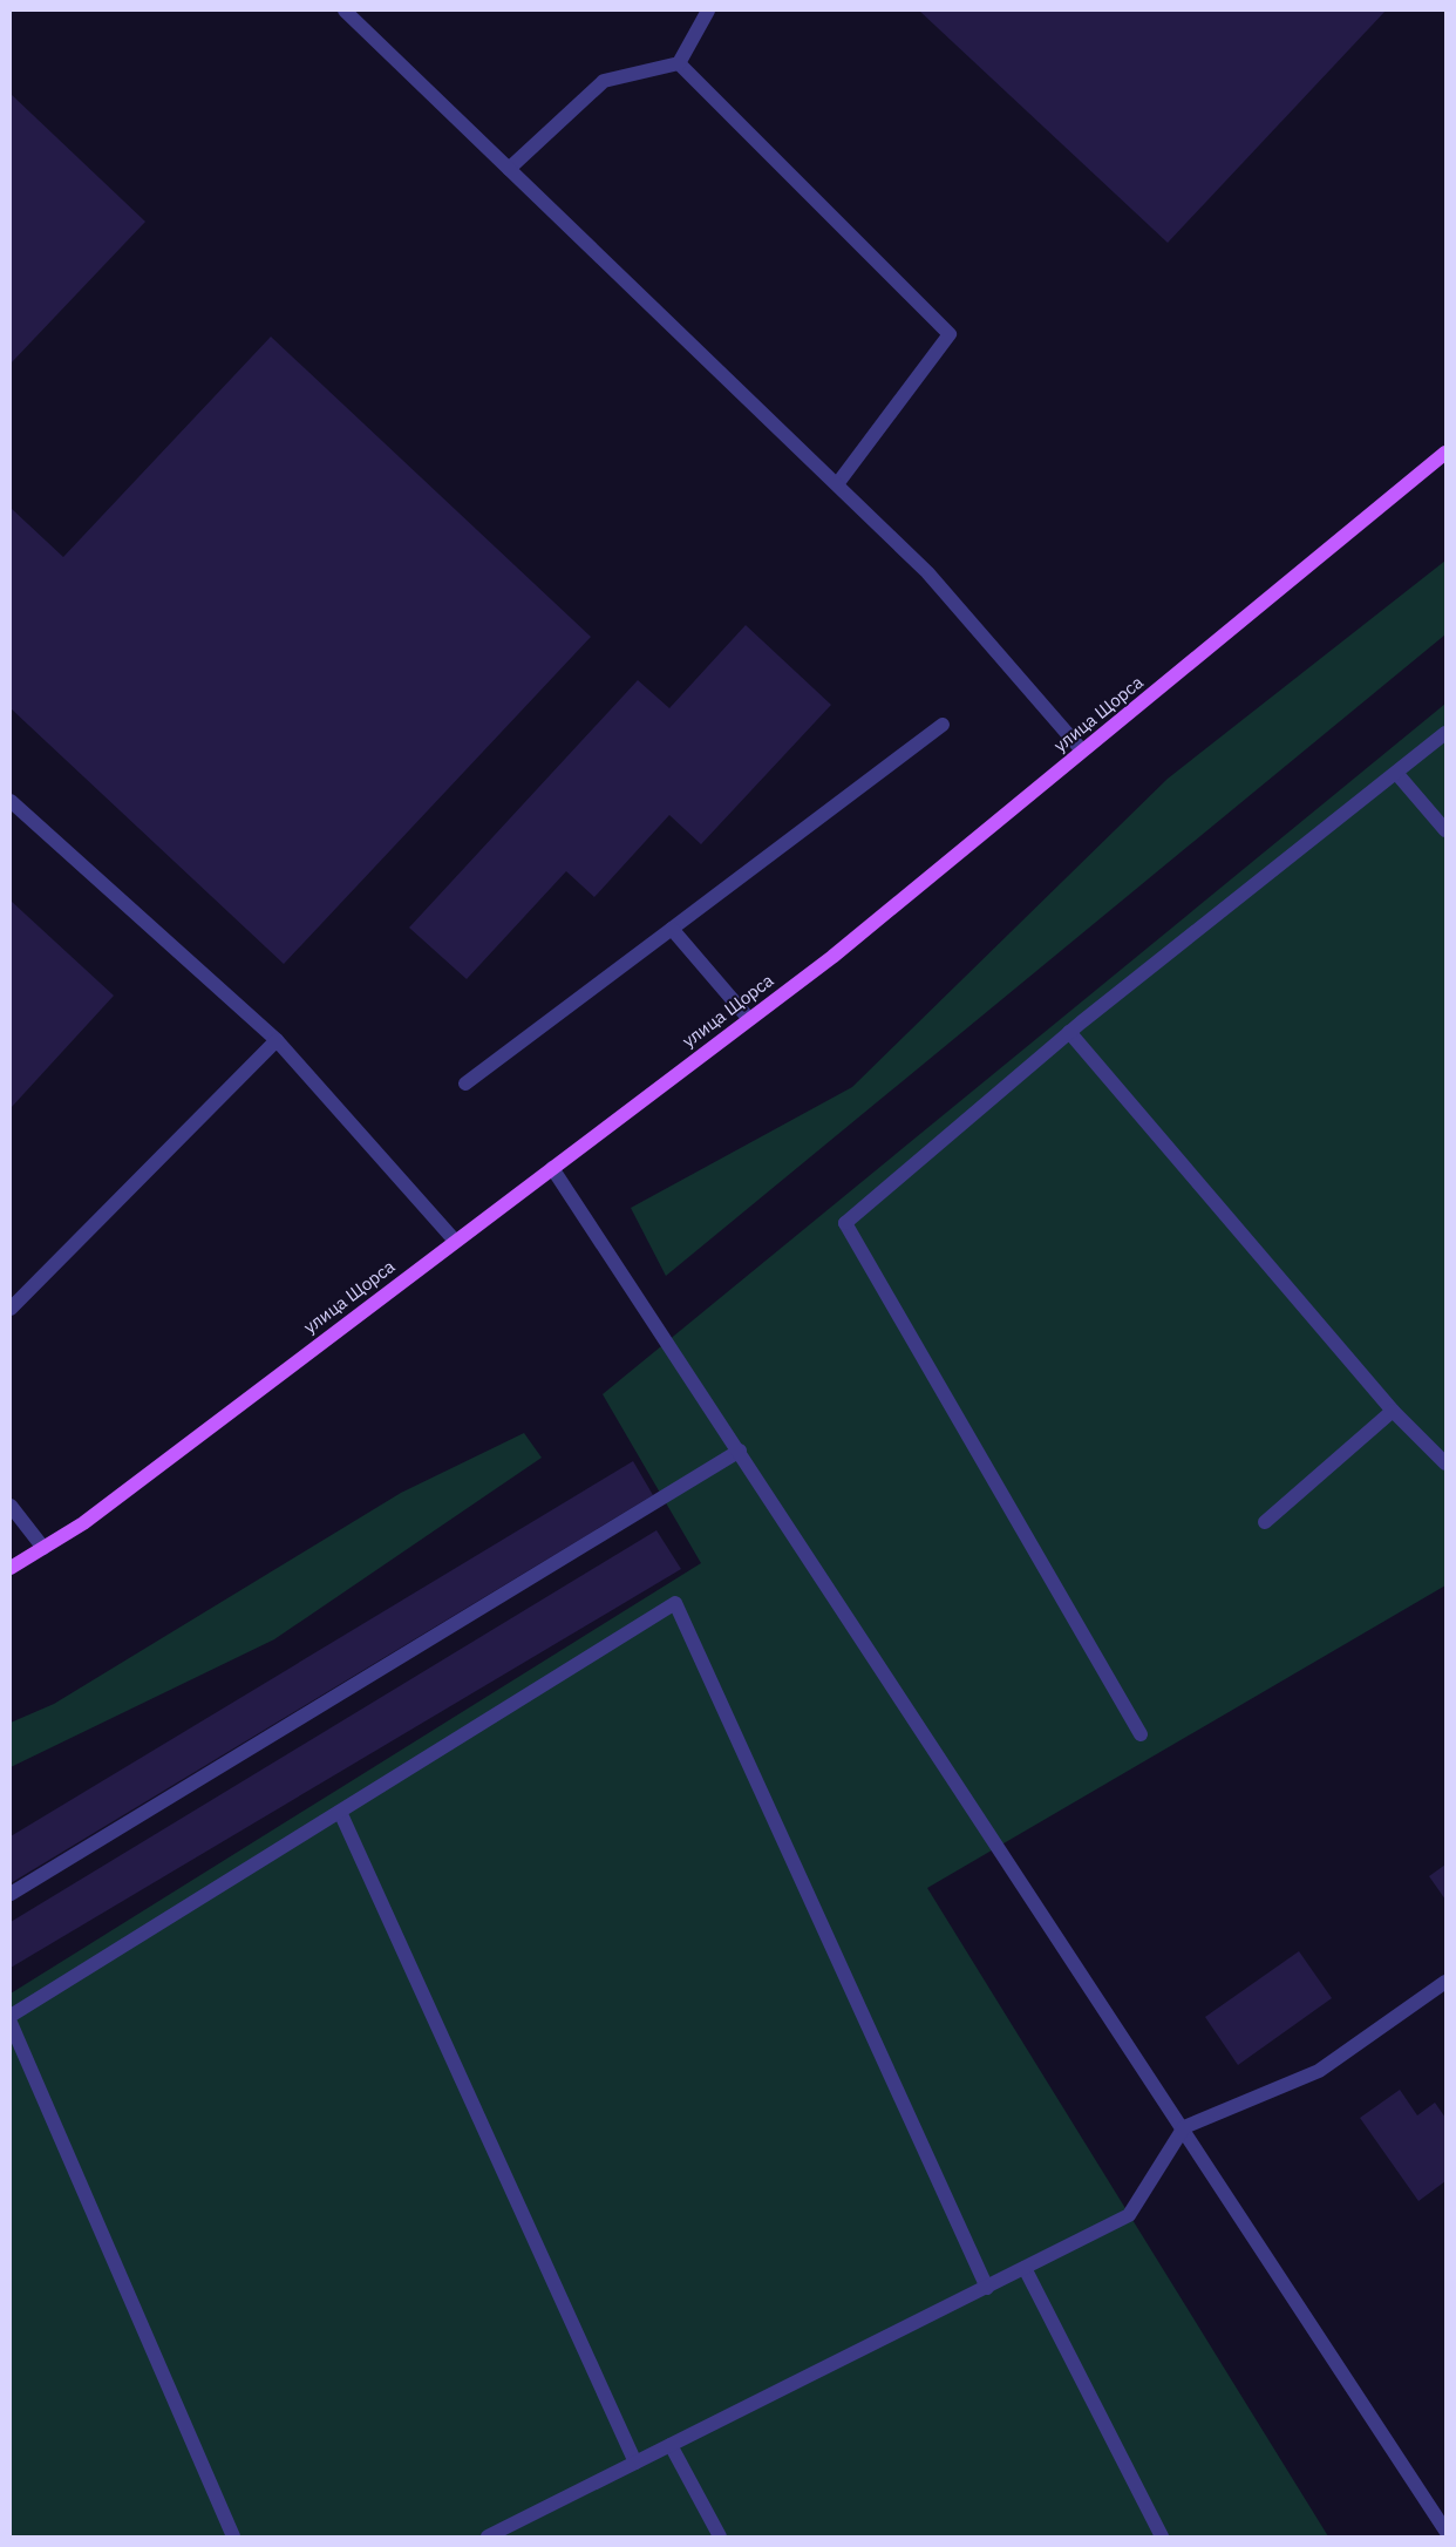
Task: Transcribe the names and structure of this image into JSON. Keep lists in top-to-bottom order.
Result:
{
  "streets": {
    "main road": ["улица Щорса"]
  }
}
